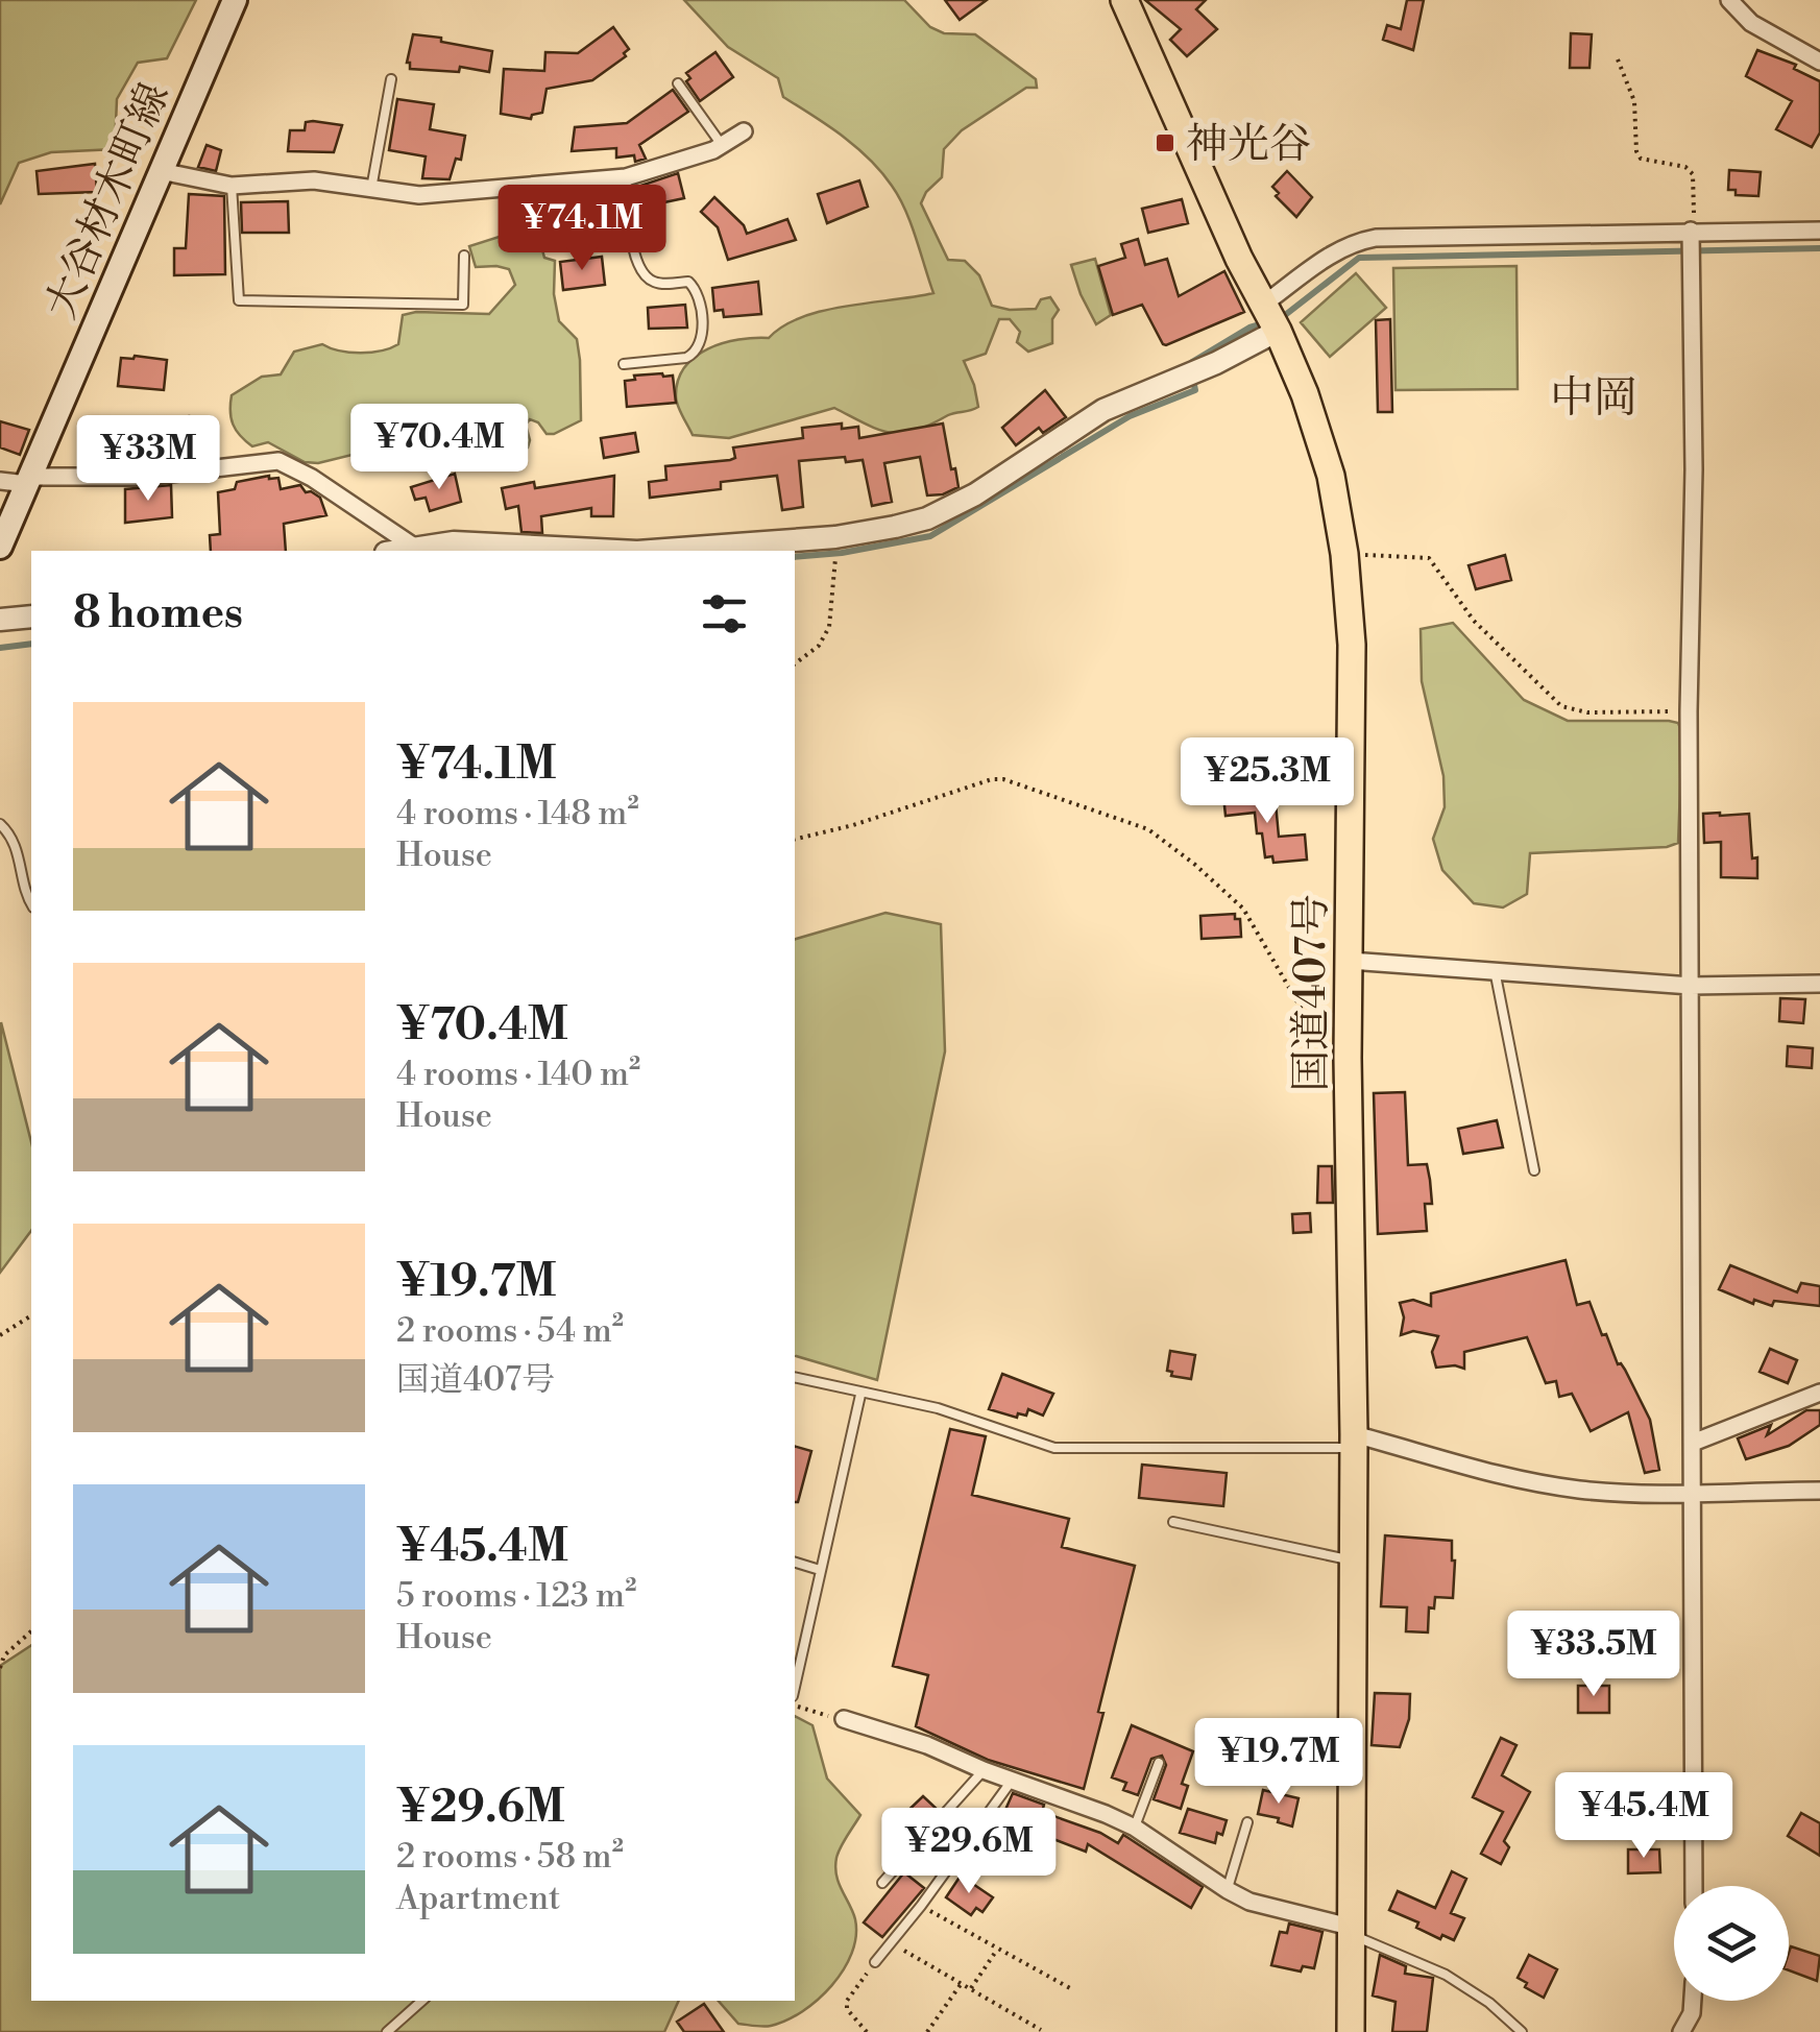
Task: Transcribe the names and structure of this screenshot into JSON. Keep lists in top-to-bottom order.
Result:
{
  "streets": {
    "highway": ["国道407号"],
    "main road": ["大谷材木町線"]
  },
  "districts": ["中岡"],
  "places": {
    "transit": ["神光谷"]
  },
  "page": {
    "price": [
      "¥74.1M",
      "¥70.4M",
      "¥33M",
      "¥25.3M",
      "¥33.5M",
      "¥19.7M",
      "¥45.4M",
      "¥29.6M"
    ],
    "heading": "8 homes",
    "list": [
      {
        "name": "¥74.1M",
        "note": "4 rooms · 148 m² · House"
      },
      {
        "name": "¥70.4M",
        "note": "4 rooms · 140 m² · House"
      },
      {
        "name": "¥19.7M",
        "note": "2 rooms · 54 m² · 国道407号"
      },
      {
        "name": "¥45.4M",
        "note": "5 rooms · 123 m² · House"
      },
      {
        "name": "¥29.6M",
        "note": "2 rooms · 58 m² · Apartment"
      }
    ]
  }
}
